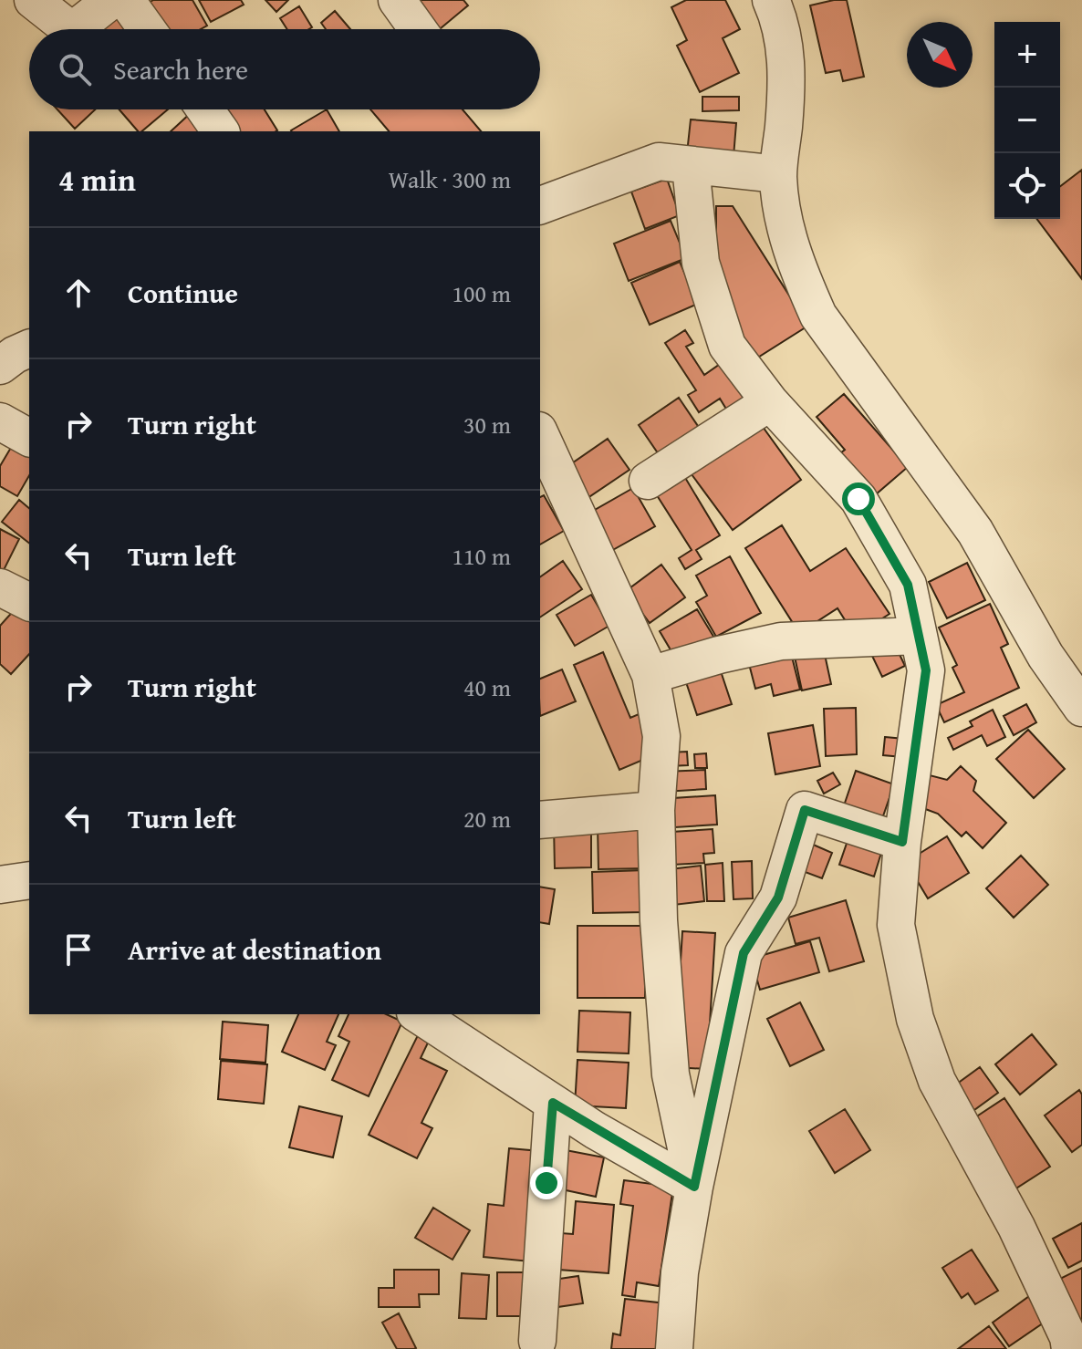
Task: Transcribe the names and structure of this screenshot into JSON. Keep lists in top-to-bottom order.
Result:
{
  "north": "bottom right",
  "page": {
    "map_buttons": ["+", "−"],
    "search": "Search here",
    "heading": ["4 min", "Walk · 300 m"],
    "list": [
      ["Continue", "100 m"],
      ["Turn right", "30 m"],
      ["Turn left", "110 m"],
      ["Turn right", "40 m"],
      ["Turn left", "20 m"],
      "Arrive at destination"
    ]
  }
}
